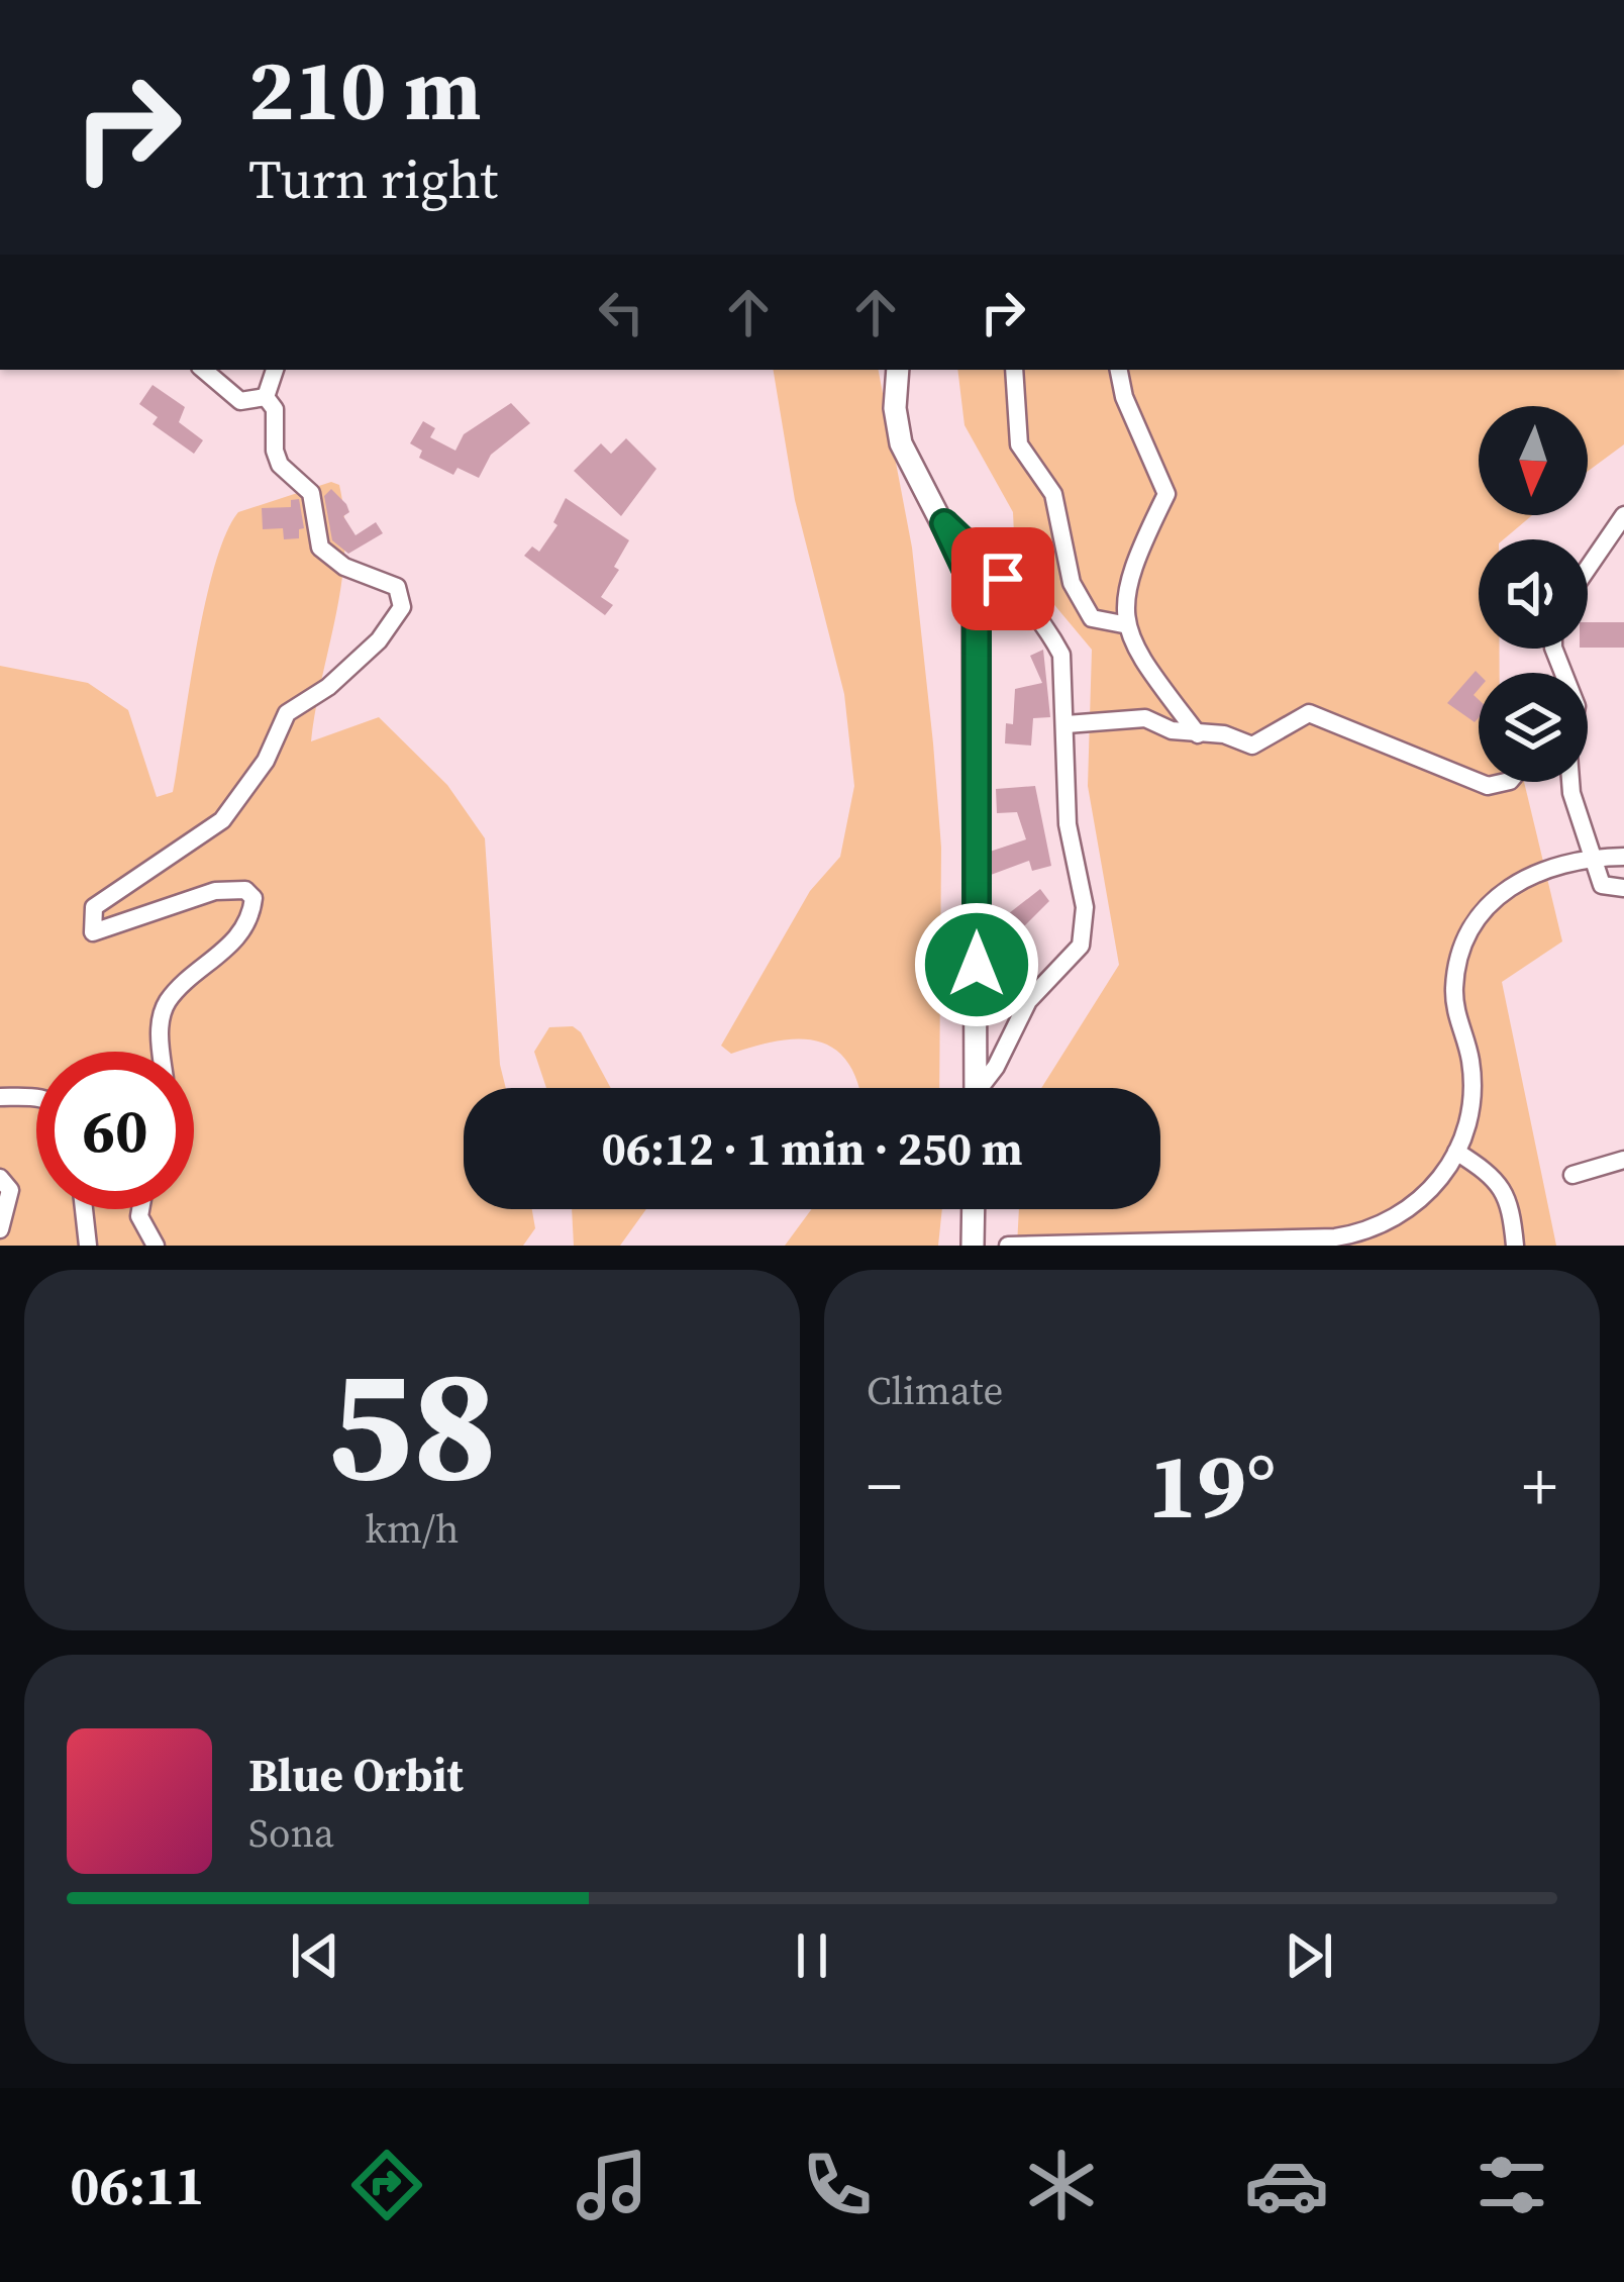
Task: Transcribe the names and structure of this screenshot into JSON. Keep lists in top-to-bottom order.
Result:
{
  "north": "bottom",
  "page": {
    "turn": ["210 m", "Turn right"],
    "limit": "60",
    "trip": "06:12 · 1 min · 250 m",
    "tile": [
      ["58", "km/h"],
      "Climate"
    ],
    "heat": ["−", "19°", "+"],
    "song": ["Blue Orbit", "Sona"],
    "tabs": "06:11"
  }
}
